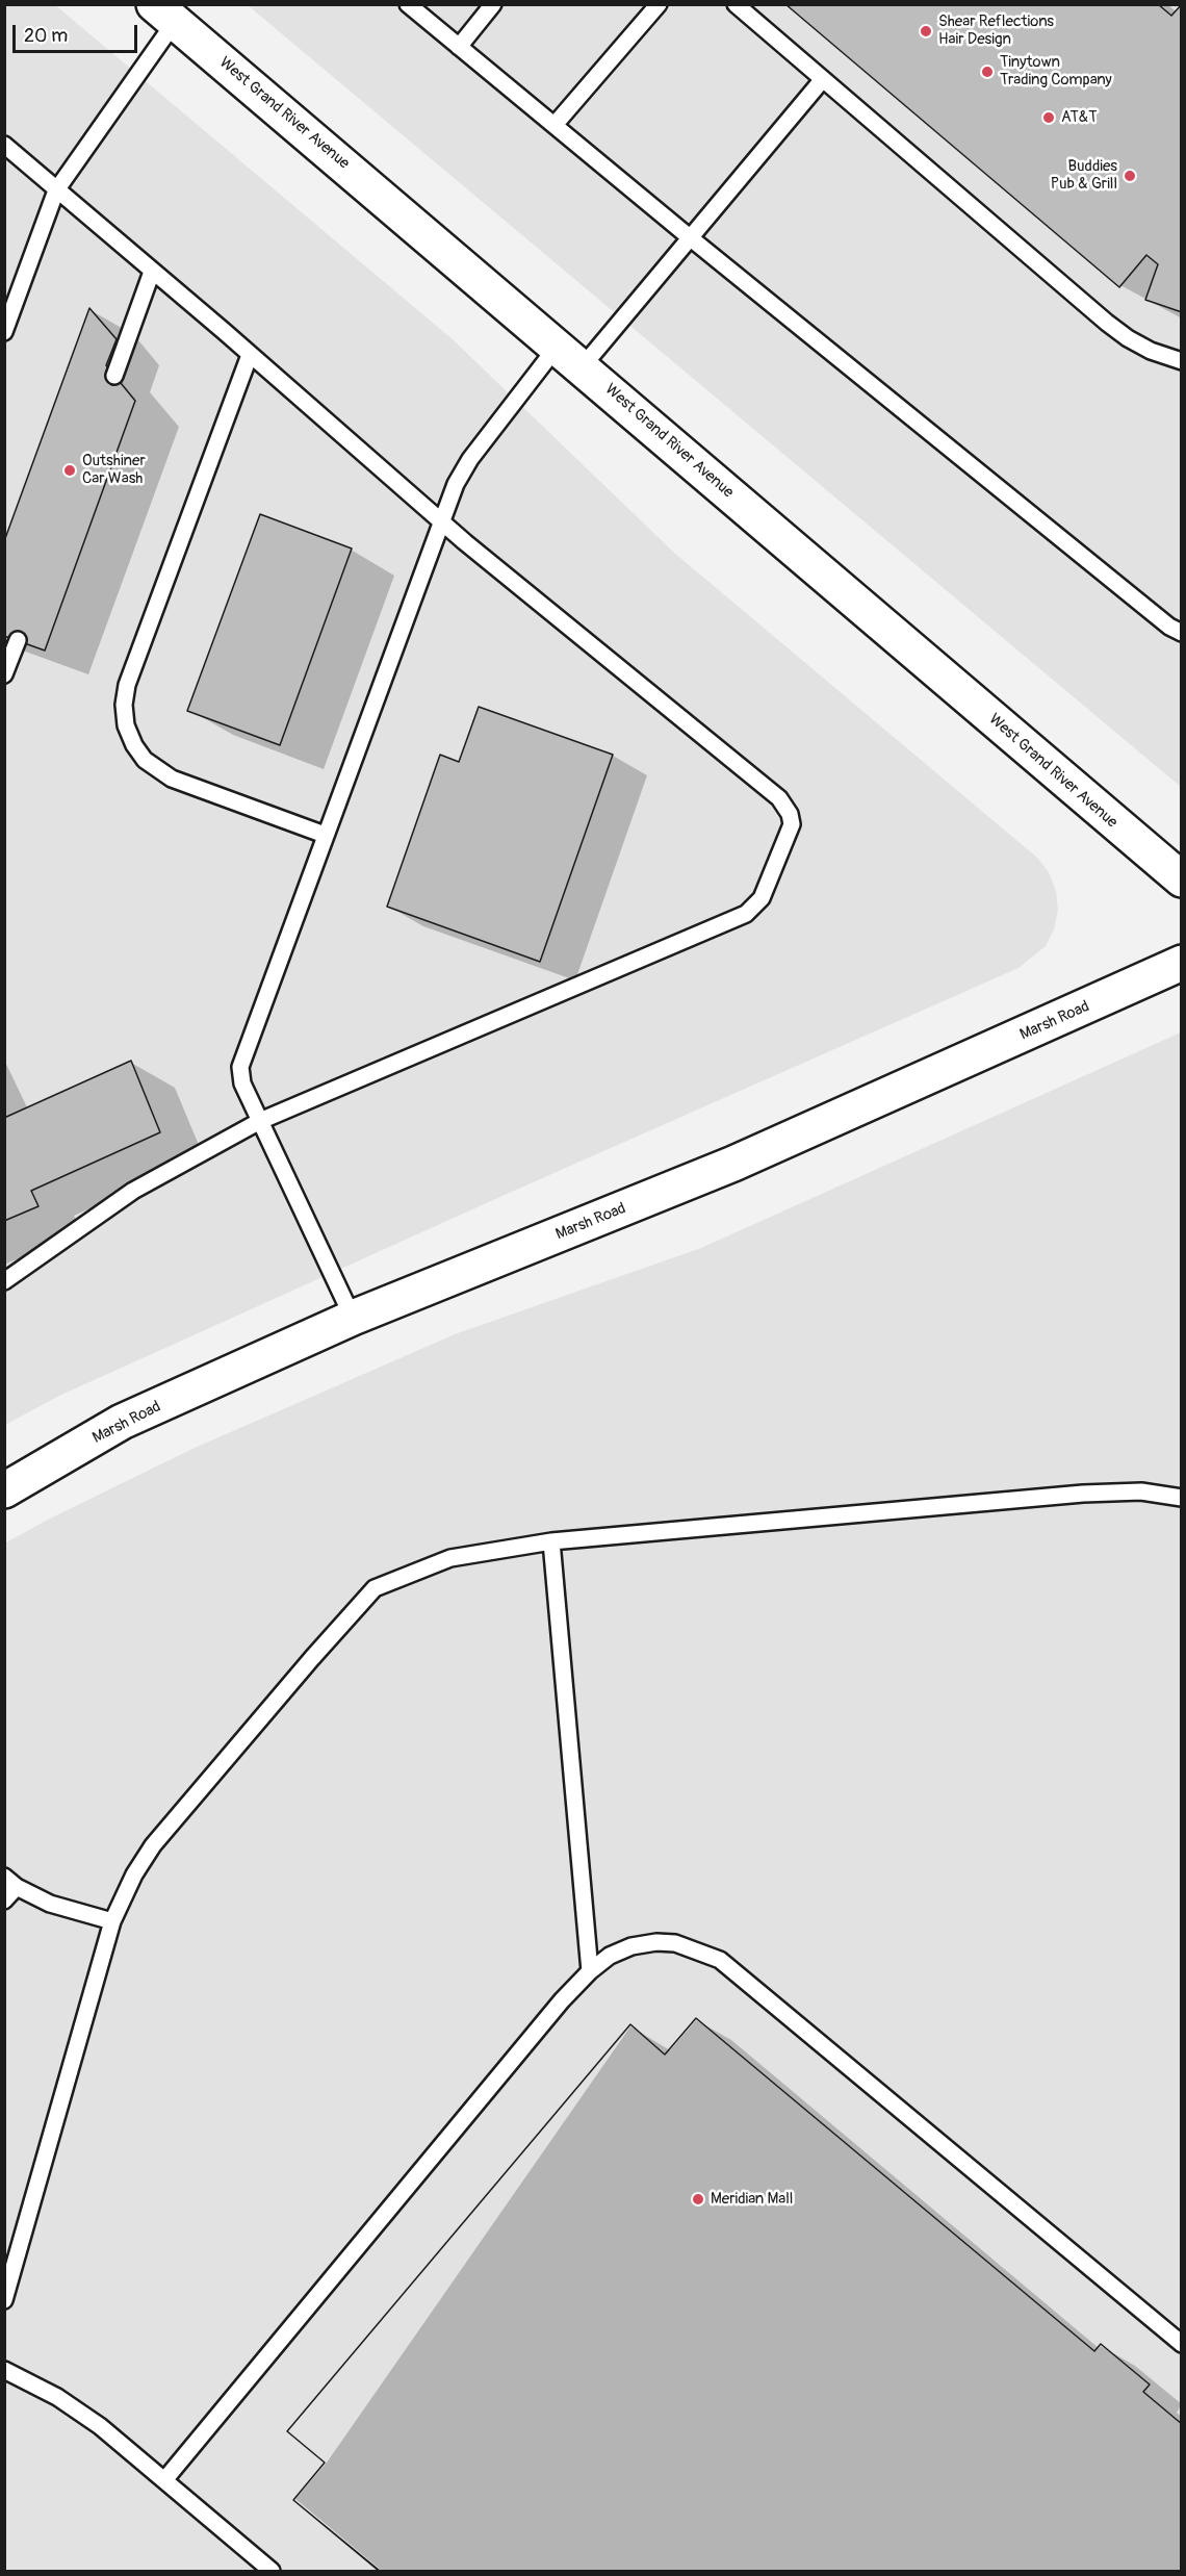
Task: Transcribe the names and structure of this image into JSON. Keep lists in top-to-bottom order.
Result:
{
  "streets": {
    "main road": ["West Grand River Avenue", "Marsh Road"]
  },
  "places": [
    "Shear Reflections Hair Design",
    "Tinytown Trading Company",
    "AT&T",
    "Buddies Pub & Grill",
    "Outshiner Car Wash",
    "Meridian Mall"
  ],
  "scale_bar": "20 m"
}
